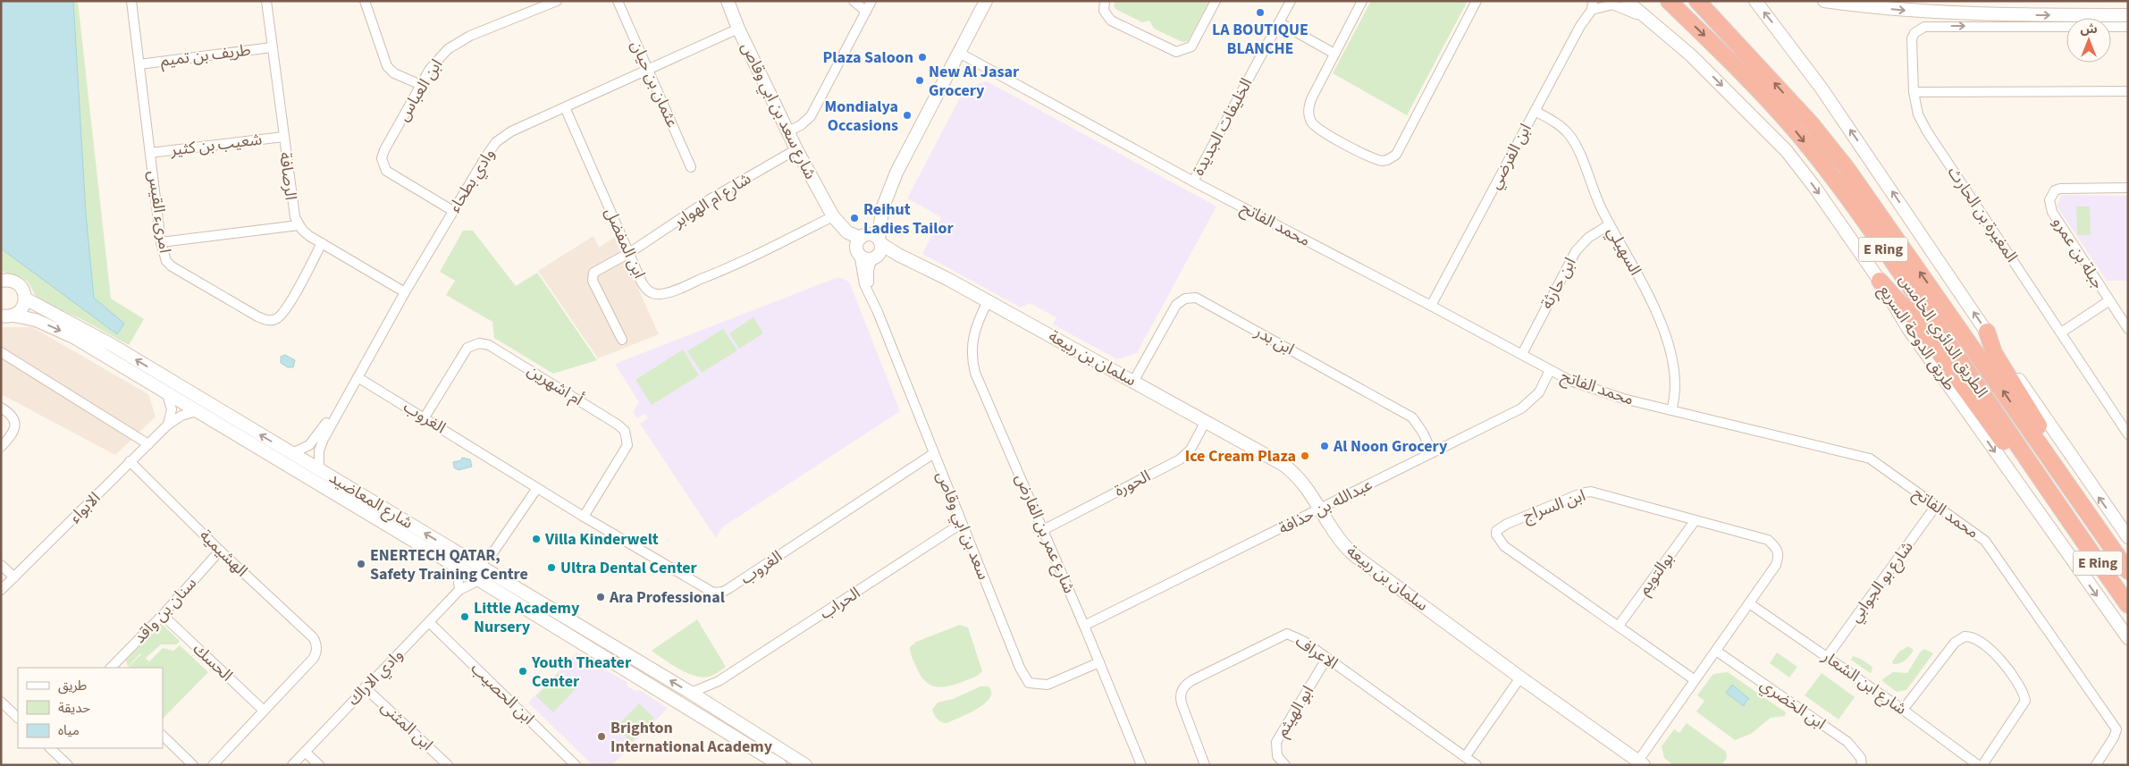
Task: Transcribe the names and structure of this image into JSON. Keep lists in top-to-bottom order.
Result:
{
  "streets": {
    "highway": ["E Ring", "الطريق الدائري الخامس"],
    "street": [
      "طريف بن تميم",
      "عثمان بن حيان",
      "ابن العباس",
      "شارع سعد بن ابي وقاص",
      "الخليفات الجديدة",
      "شعيب بن كثير",
      "ابن الفرضي",
      "الرصافة",
      "وادي بطحاء",
      "شارع ام الهوابر",
      "امرىء القيس",
      "المغيرة بن الحارث",
      "محمد الفاتح",
      "ابن المفضل",
      "السهيلي",
      "جبلة بن عمرو",
      "ابن حارثة",
      "طريق الدوحة السريع",
      "ابن بدر",
      "سلمان بن ربيعة",
      "أم اشهرين",
      "الغروب",
      "الحورة",
      "شارع المعاضيد",
      "ابن السراج",
      "عبدالله بن حذافة",
      "الابواء",
      "سعد بن ابي وقاص",
      "شارع عمر بن الفارض",
      "الهشيمية",
      "بوالتويم",
      "شارع بو الجوابي",
      "الحراب",
      "سنان بن واقد",
      "الاعراف",
      "الحسك",
      "وادي الاراك",
      "شارع ابن الشعار",
      "ابن الحصيب",
      "ابن الخضري",
      "ابو الهيثم",
      "ابن المثنى"
    ]
  },
  "crossings": [
    ["طريف بن تميم", "الرصافة"],
    ["طريف بن تميم", "امرىء القيس"],
    ["عثمان بن حيان", "وادي بطحاء"],
    ["ابن العباس", "وادي بطحاء"],
    ["شارع سعد بن ابي وقاص", "وادي بطحاء"],
    ["شارع سعد بن ابي وقاص", "شارع ام الهوابر"],
    ["شارع سعد بن ابي وقاص", "ابن المفضل"],
    ["شارع سعد بن ابي وقاص", "سلمان بن ربيعة"],
    ["الخليفات الجديدة", "محمد الفاتح"],
    ["شعيب بن كثير", "الرصافة"],
    ["شعيب بن كثير", "امرىء القيس"],
    ["ابن الفرضي", "محمد الفاتح"],
    ["ابن الفرضي", "السهيلي"],
    ["ابن الفرضي", "طريق الدوحة السريع"],
    ["وادي بطحاء", "ابن المفضل"],
    ["وادي بطحاء", "الغروب"],
    ["وادي بطحاء", "شارع المعاضيد"],
    ["شارع ام الهوابر", "ابن المفضل"],
    ["محمد الفاتح", "السهيلي"],
    ["محمد الفاتح", "ابن حارثة"],
    ["محمد الفاتح", "عبدالله بن حذافة"],
    ["محمد الفاتح", "شارع بو الجوابي"],
    ["السهيلي", "ابن حارثة"],
    ["ابن بدر", "سلمان بن ربيعة"],
    ["ابن بدر", "عبدالله بن حذافة"],
    ["سلمان بن ربيعة", "الحورة"],
    ["سلمان بن ربيعة", "ابن السراج"],
    ["سلمان بن ربيعة", "عبدالله بن حذافة"],
    ["سلمان بن ربيعة", "شارع عمر بن الفارض"],
    ["أم اشهرين", "الغروب"],
    ["الغروب", "سعد بن ابي وقاص"],
    ["الحورة", "شارع عمر بن الفارض"],
    ["شارع المعاضيد", "الابواء"],
    ["شارع المعاضيد", "الحراب"],
    ["شارع المعاضيد", "وادي الاراك"],
    ["ابن السراج", "بوالتويم"],
    ["ابن السراج", "شارع ابن الشعار"],
    ["ابن السراج", "ابن الخضري"],
    ["عبدالله بن حذافة", "شارع عمر بن الفارض"],
    ["الابواء", "الهشيمية"],
    ["سعد بن ابي وقاص", "شارع عمر بن الفارض"],
    ["سعد بن ابي وقاص", "الحراب"],
    ["الهشيمية", "سنان بن واقد"],
    ["الهشيمية", "الحسك"],
    ["شارع بو الجوابي", "شارع ابن الشعار"],
    ["سنان بن واقد", "الحسك"],
    ["الاعراف", "ابو الهيثم"],
    ["وادي الاراك", "ابن الحصيب"],
    ["وادي الاراك", "ابن المثنى"]
  ],
  "places": [
    "LA BOUTIQUE BLANCHE",
    "Plaza Saloon",
    "New Al Jasar Grocery",
    "Mondialya Occasions",
    "Reihut Ladies Tailor",
    "Al Noon Grocery",
    "Ice Cream Plaza",
    "Villa Kinderwelt",
    "ENERTECH QATAR, Safety Training Centre",
    "Ultra Dental Center",
    "Ara Professional",
    "Little Academy Nursery",
    "Youth Theater Center",
    "Brighton International Academy"
  ],
  "legend": ["طريق", "حديقة", "مياه"],
  "north": "top"
}
